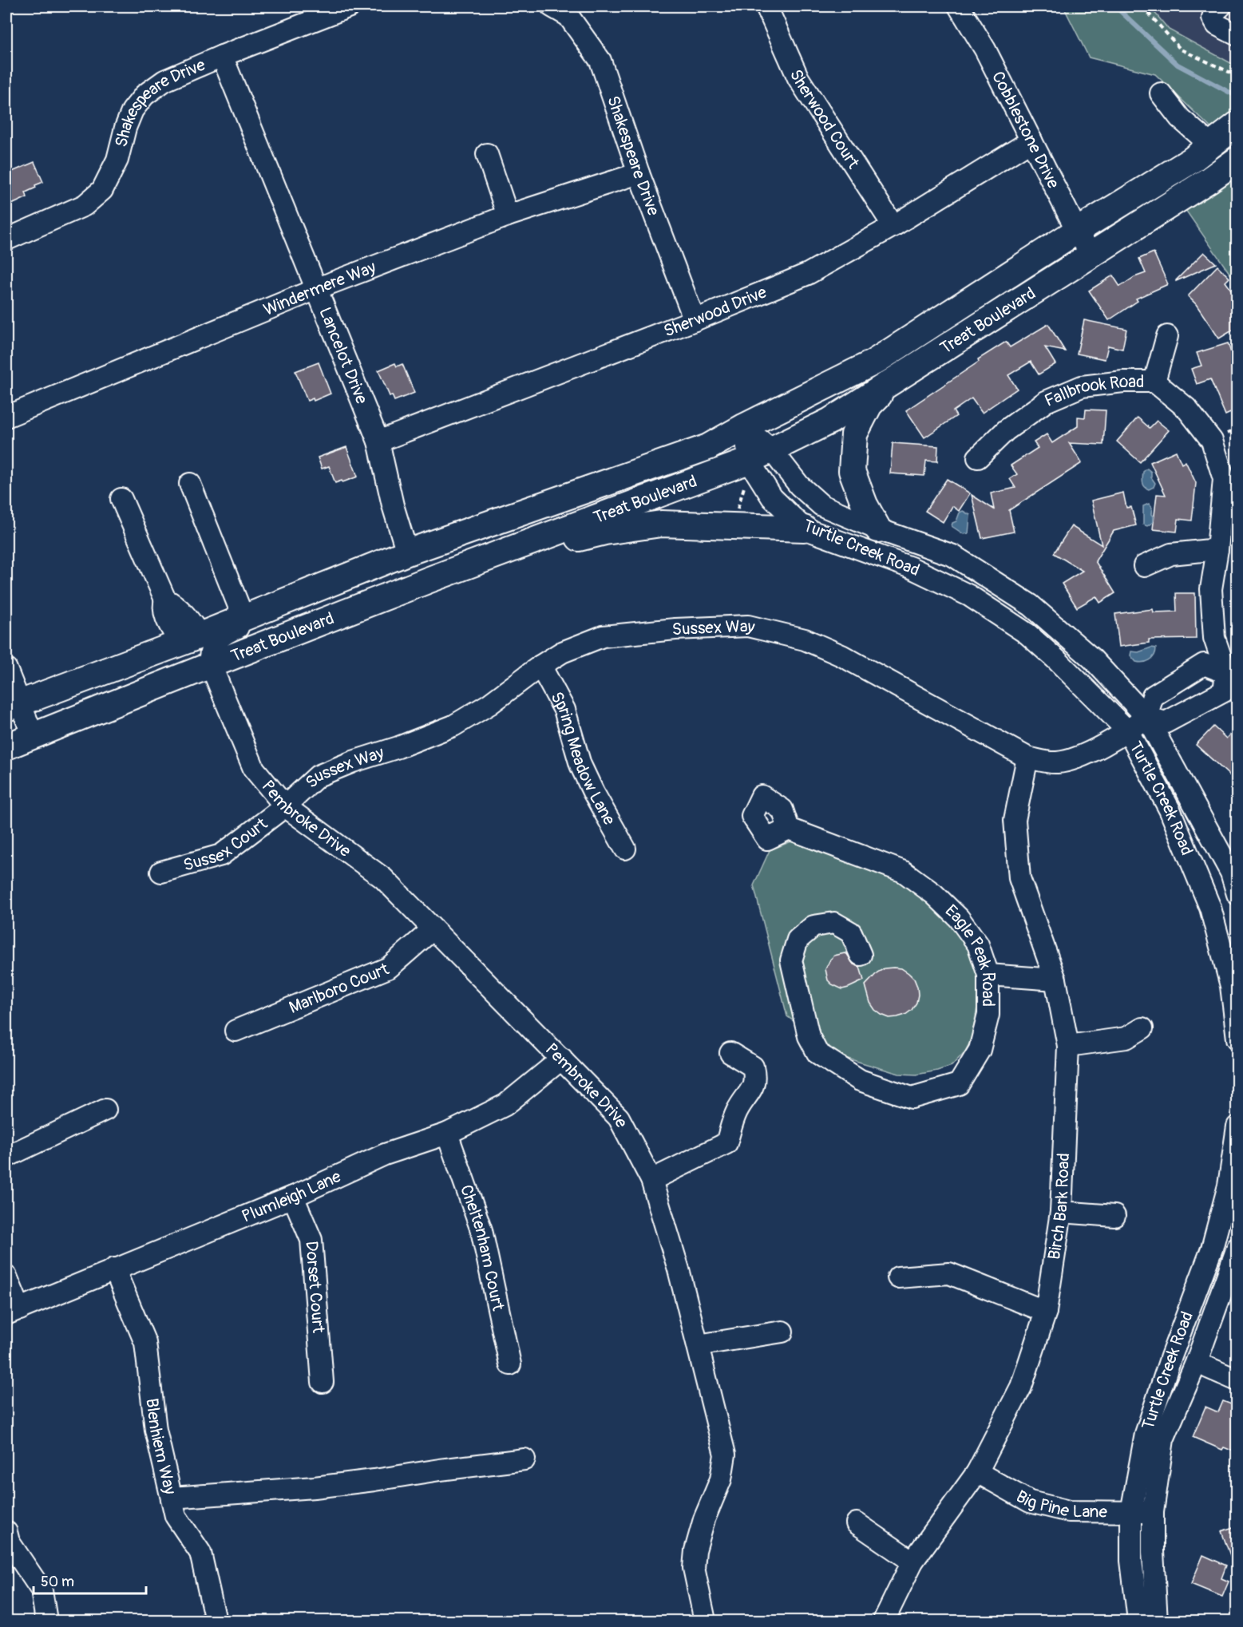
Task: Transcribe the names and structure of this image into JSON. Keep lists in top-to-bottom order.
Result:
{
  "streets": {
    "main road": ["Treat Boulevard"],
    "street": [
      "Shakespeare Drive",
      "Sherwood Court",
      "Cobblestone Drive",
      "Windermere Way",
      "Sherwood Drive",
      "Lancelot Drive",
      "Fallbrook Road",
      "Turtle Creek Road",
      "Sussex Way",
      "Spring Meadow Lane",
      "Pembroke Drive",
      "Sussex Court",
      "Eagle Peak Road",
      "Marlboro Court",
      "Plumleigh Lane",
      "Birch Bark Road",
      "Cheltenham Court",
      "Dorset Court",
      "Blenhiem Way",
      "Big Pine Lane"
    ]
  },
  "crossings": [
    ["Shakespeare Drive", "Windermere Way"],
    ["Shakespeare Drive", "Sherwood Drive"],
    ["Shakespeare Drive", "Lancelot Drive"],
    ["Sherwood Court", "Sherwood Drive"],
    ["Cobblestone Drive", "Sherwood Drive"],
    ["Cobblestone Drive", "Treat Boulevard"],
    ["Windermere Way", "Lancelot Drive"],
    ["Sherwood Drive", "Lancelot Drive"],
    ["Treat Boulevard", "Lancelot Drive"],
    ["Treat Boulevard", "Turtle Creek Road"],
    ["Treat Boulevard", "Pembroke Drive"],
    ["Turtle Creek Road", "Sussex Way"],
    ["Turtle Creek Road", "Big Pine Lane"],
    ["Sussex Way", "Spring Meadow Lane"],
    ["Sussex Way", "Pembroke Drive"],
    ["Sussex Way", "Sussex Court"],
    ["Sussex Way", "Birch Bark Road"],
    ["Pembroke Drive", "Sussex Court"],
    ["Pembroke Drive", "Marlboro Court"],
    ["Pembroke Drive", "Plumleigh Lane"],
    ["Plumleigh Lane", "Cheltenham Court"],
    ["Plumleigh Lane", "Dorset Court"],
    ["Plumleigh Lane", "Blenhiem Way"],
    ["Birch Bark Road", "Big Pine Lane"]
  ],
  "scale_bar": "50 m"
}
